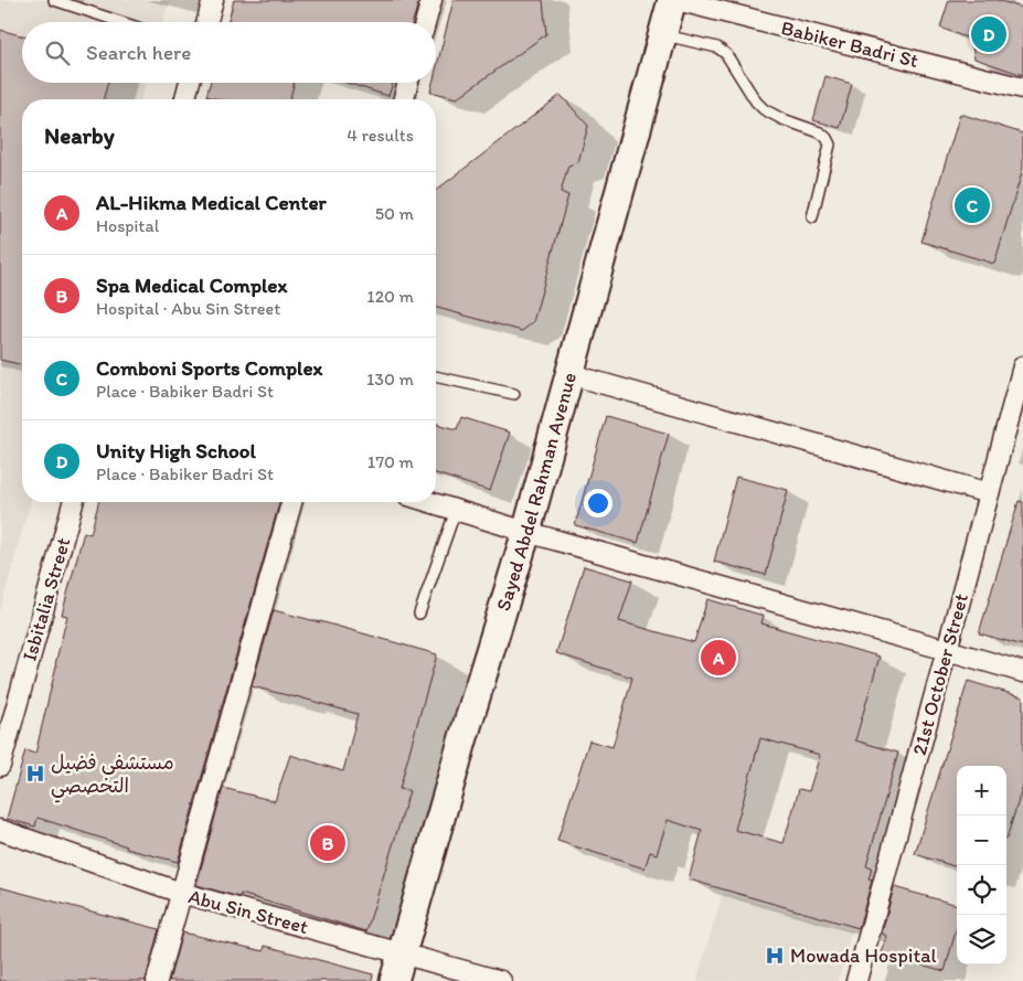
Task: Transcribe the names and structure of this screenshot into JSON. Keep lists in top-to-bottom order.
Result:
{
  "streets": {
    "street": [
      "Babiker Badri St",
      "Sayed Abdel Rahman Avenue",
      "Isbitalia Street",
      "21st October Street",
      "Abu Sin Street"
    ]
  },
  "crossings": [
    ["Sayed Abdel Rahman Avenue", "Abu Sin Street"]
  ],
  "places": {
    "hospital": ["مستشفى فضيل التخصصي", "Mowada Hospital"]
  },
  "page": {
    "pins": [
      "D",
      "C",
      "A",
      "B"
    ],
    "search": "Search here",
    "heading": ["Nearby", "4 results"],
    "list": [
      {
        "mark": "A",
        "name": "AL-Hikma Medical Center",
        "note": "Hospital",
        "value": "50 m"
      },
      {
        "mark": "B",
        "name": "Spa Medical Complex",
        "note": "Hospital · Abu Sin Street",
        "value": "120 m"
      },
      {
        "mark": "C",
        "name": "Comboni Sports Complex",
        "note": "Place · Babiker Badri St",
        "value": "130 m"
      },
      {
        "mark": "D",
        "name": "Unity High School",
        "note": "Place · Babiker Badri St",
        "value": "170 m"
      }
    ],
    "map_buttons": ["+", "−"]
  }
}
